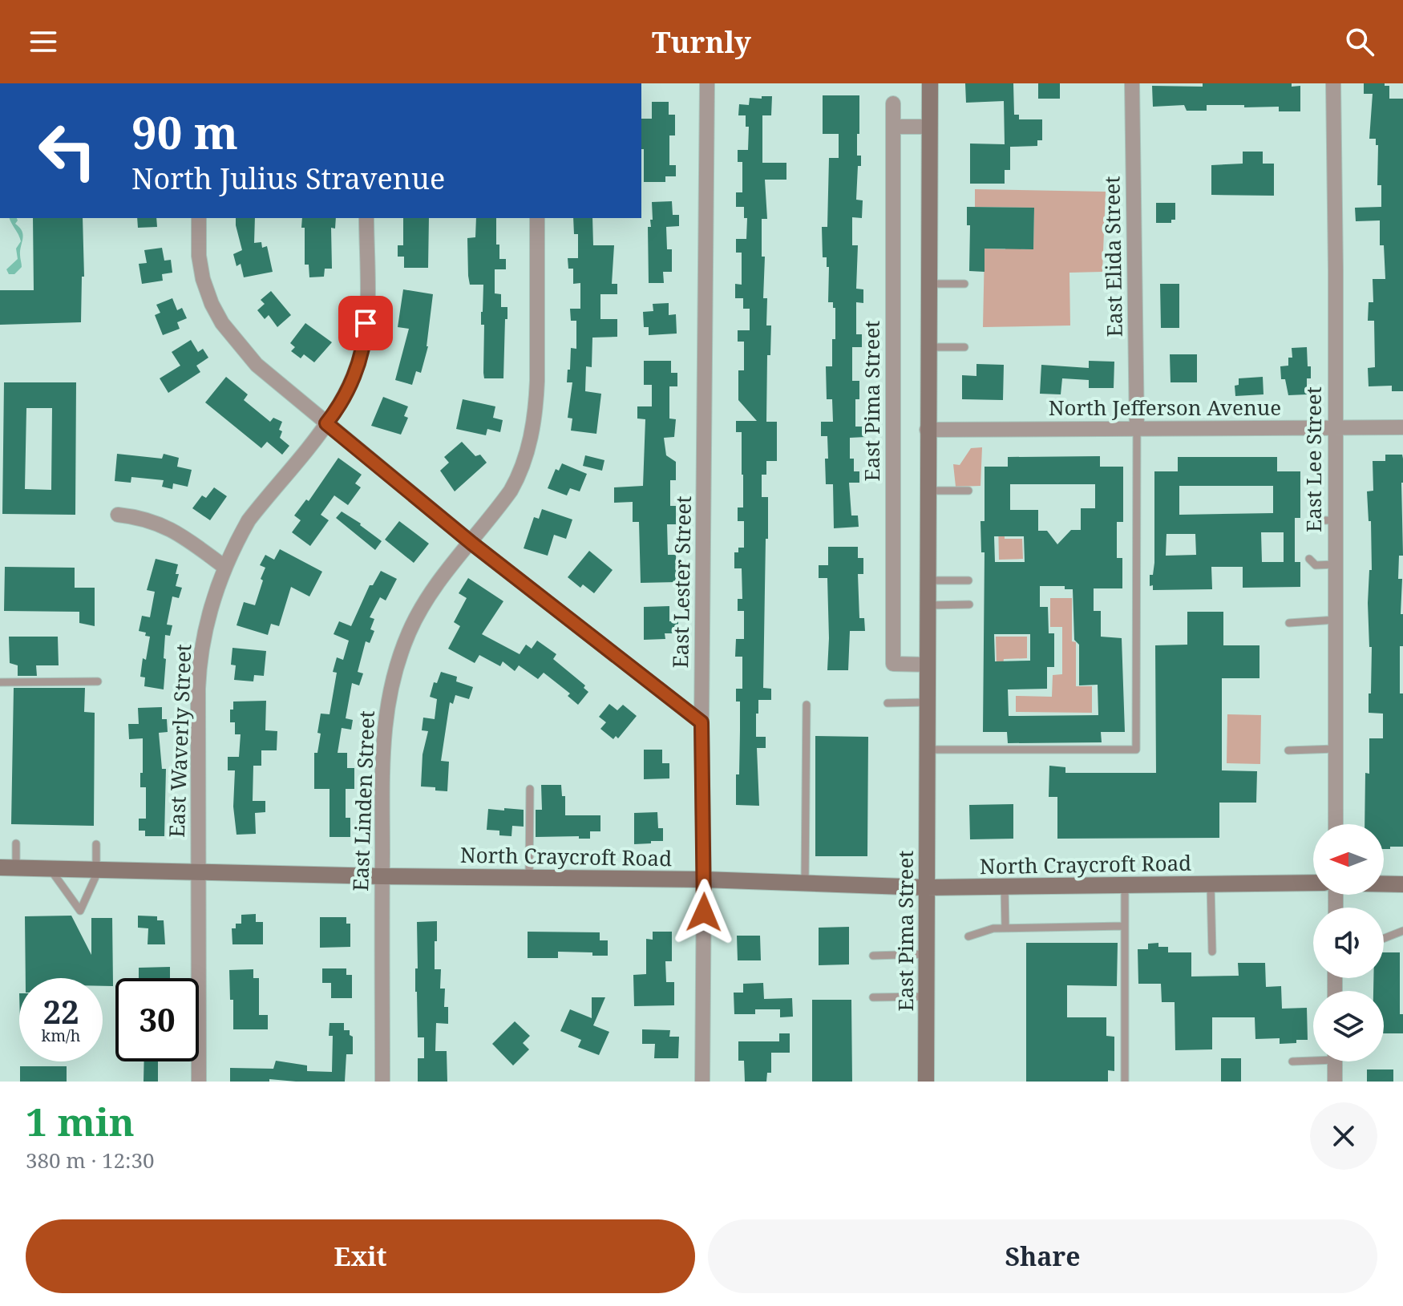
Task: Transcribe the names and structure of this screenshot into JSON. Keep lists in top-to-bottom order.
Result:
{
  "streets": {
    "main road": ["East Pima Street", "North Craycroft Road"],
    "street": [
      "East Elida Street",
      "North Jefferson Avenue",
      "East Lee Street",
      "East Lester Street",
      "East Waverly Street",
      "East Linden Street"
    ]
  },
  "crossings": [
    ["East Elida Street", "North Jefferson Avenue"],
    ["East Pima Street", "North Jefferson Avenue"],
    ["East Pima Street", "North Craycroft Road"],
    ["North Jefferson Avenue", "East Lee Street"],
    ["East Lester Street", "North Craycroft Road"],
    ["East Waverly Street", "North Craycroft Road"],
    ["East Linden Street", "North Craycroft Road"]
  ],
  "north": "left",
  "page": {
    "header": "Turnly",
    "turn": ["90 m", "North Julius Stravenue"],
    "speed": "22 km/h",
    "limit": "30",
    "heading": ["1 min", "380 m · 12:30"],
    "buttons": ["Exit", "Share"]
  }
}
